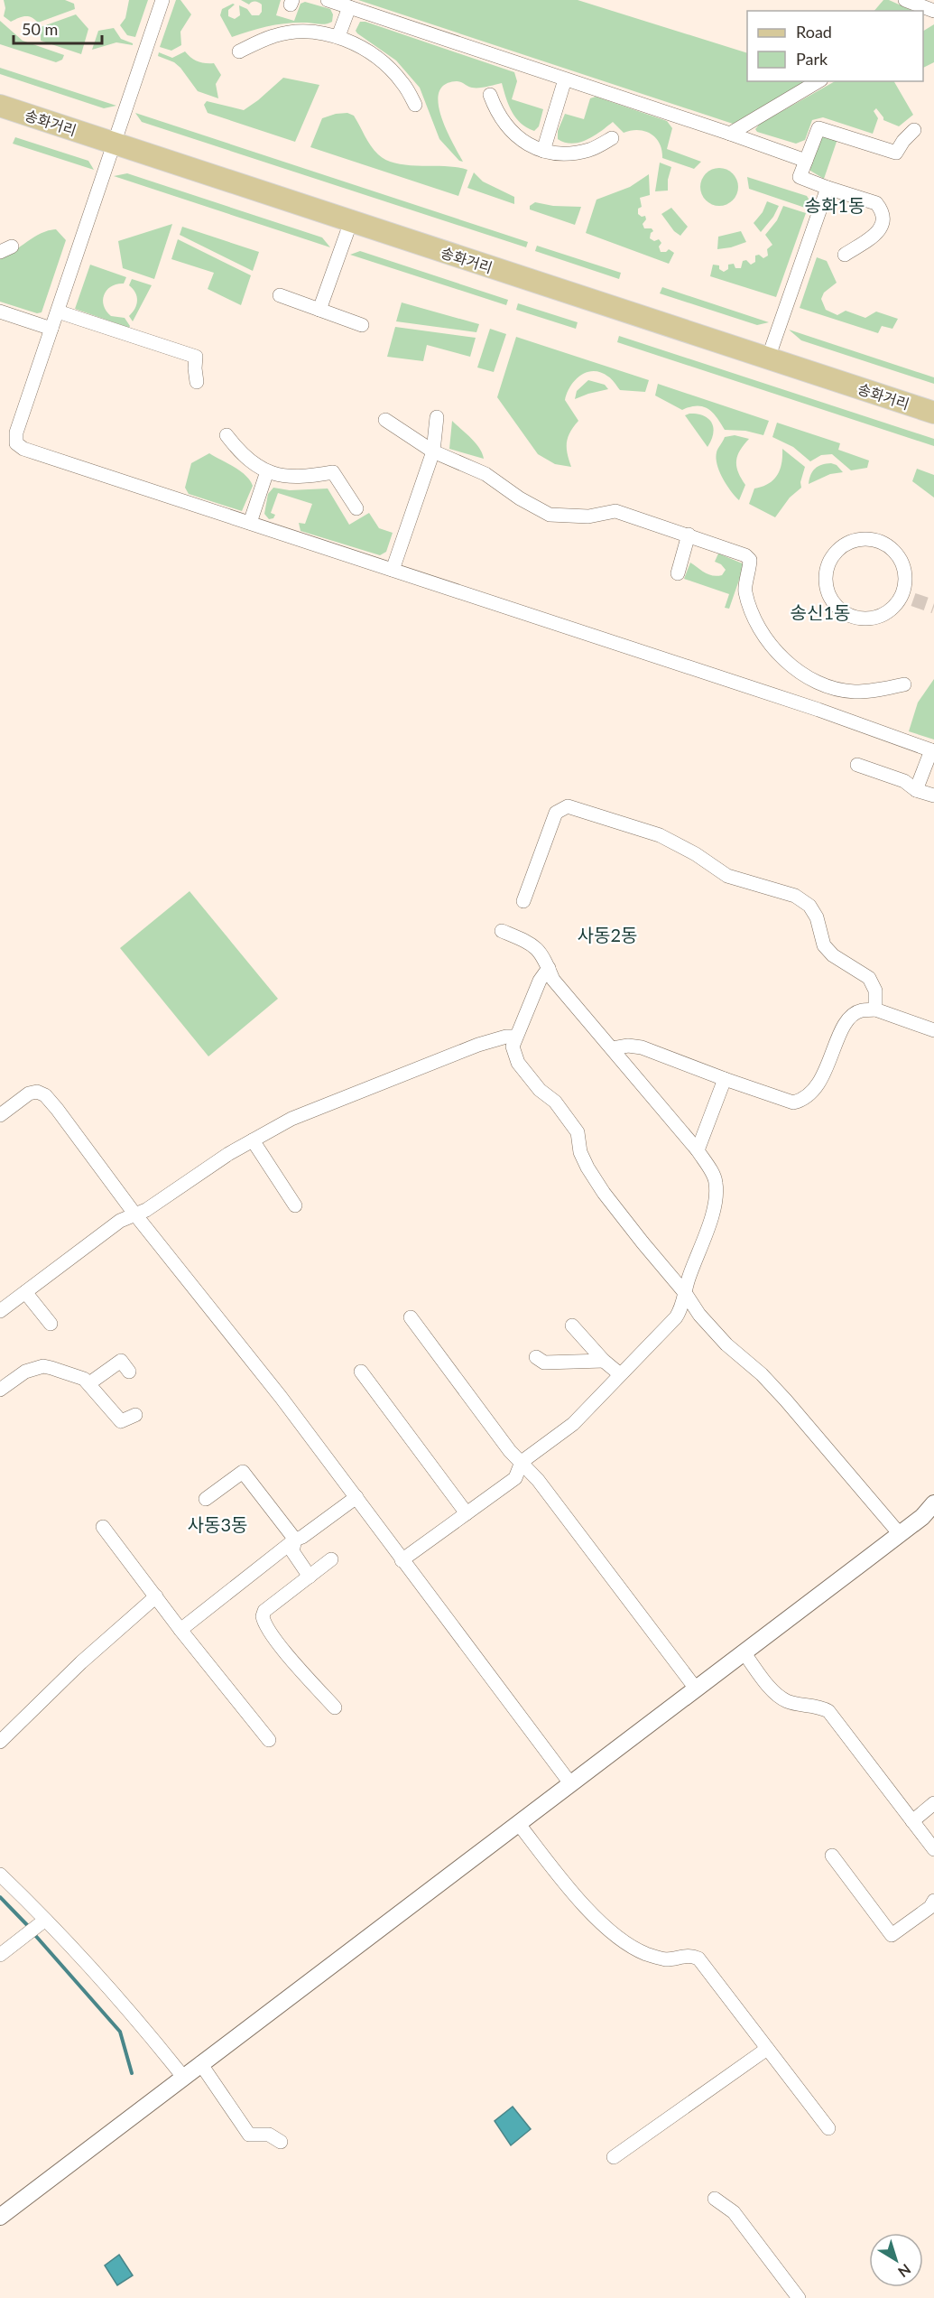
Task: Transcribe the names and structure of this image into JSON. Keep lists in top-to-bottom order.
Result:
{
  "streets": {
    "main road": ["송화거리"]
  },
  "districts": [
    "송화1동",
    "송신1동",
    "사동2동",
    "사동3동"
  ],
  "legend": ["Road", "Park"],
  "scale_bar": "50 m",
  "north": "bottom right"
}
